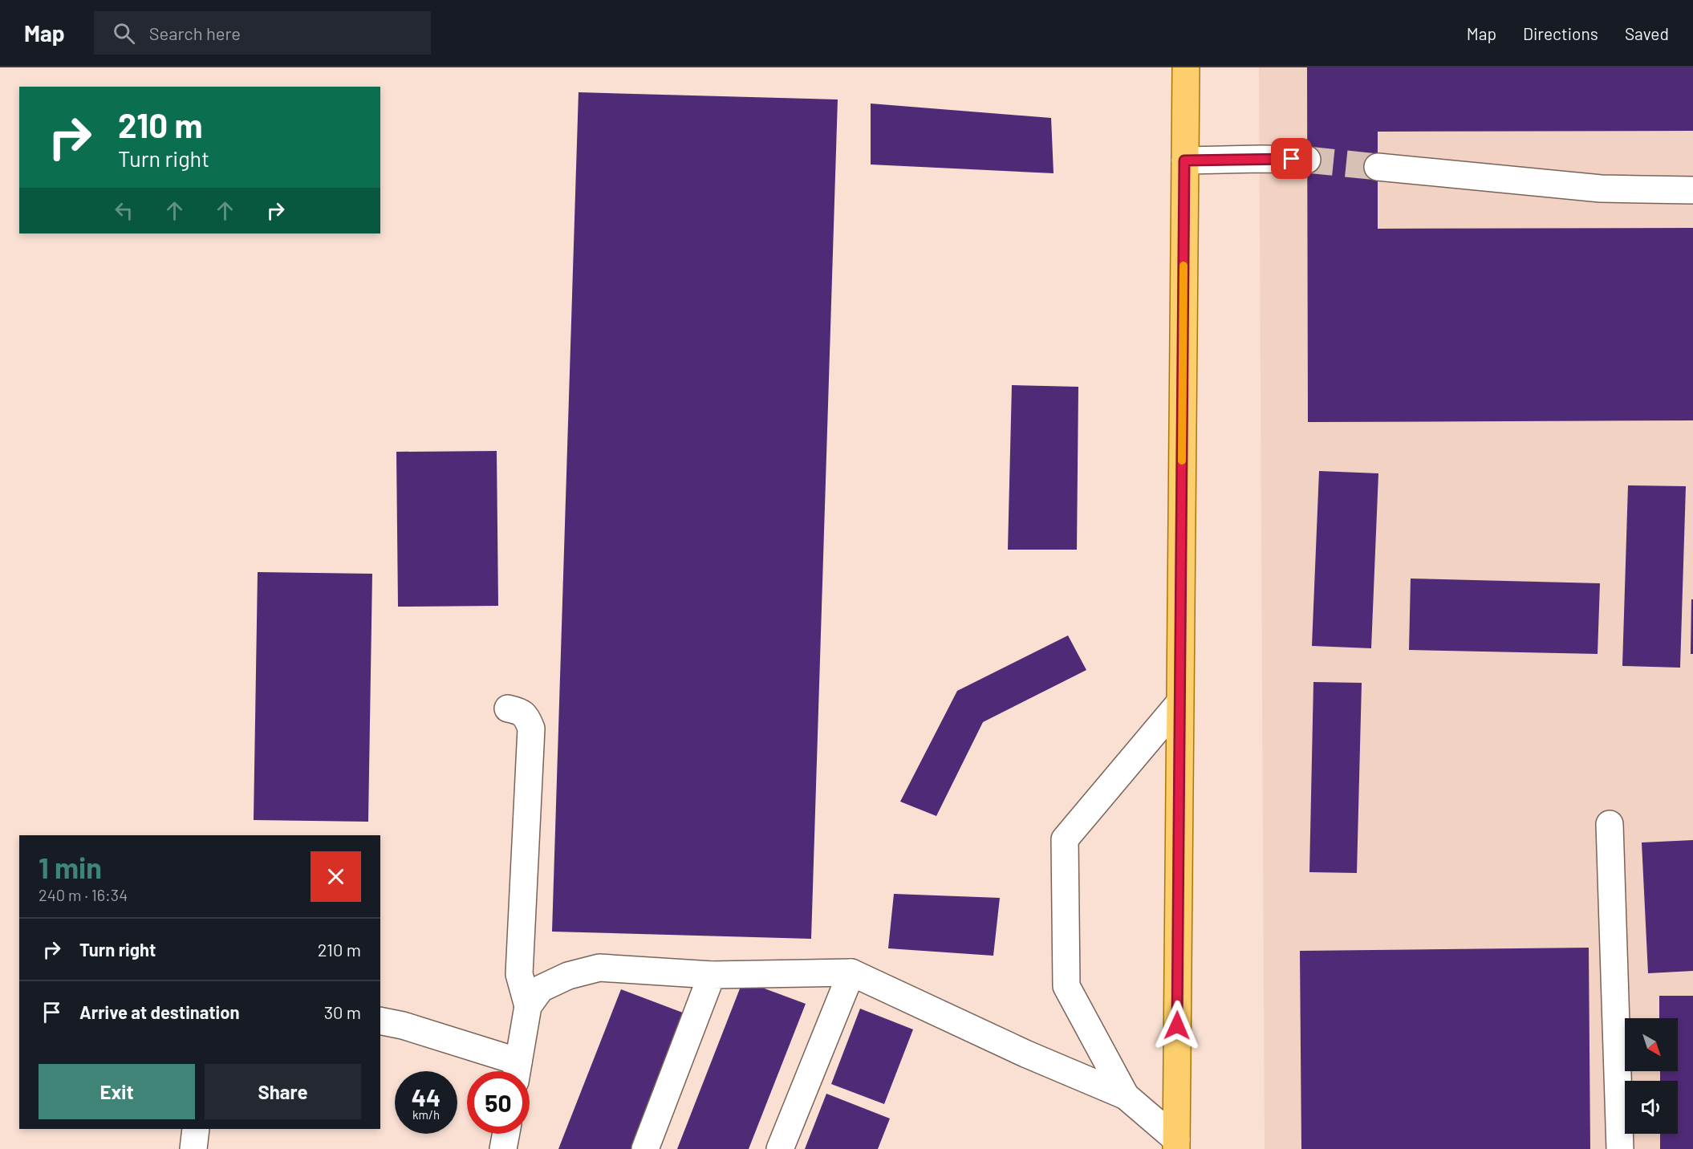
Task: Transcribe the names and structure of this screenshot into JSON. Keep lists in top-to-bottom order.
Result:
{
  "north": "bottom right",
  "page": {
    "header": "Map",
    "search": "Search here",
    "nav": ["Map", "Directions", "Saved"],
    "turn": ["210 m", "Turn right"],
    "heading": ["1 min", "240 m · 16:34"],
    "list": [
      {
        "name": "Turn right",
        "value": "210 m"
      },
      {
        "name": "Arrive at destination",
        "value": "30 m"
      }
    ],
    "buttons": ["Exit", "Share"],
    "speed": "44 km/h",
    "limit": "50"
  }
}
